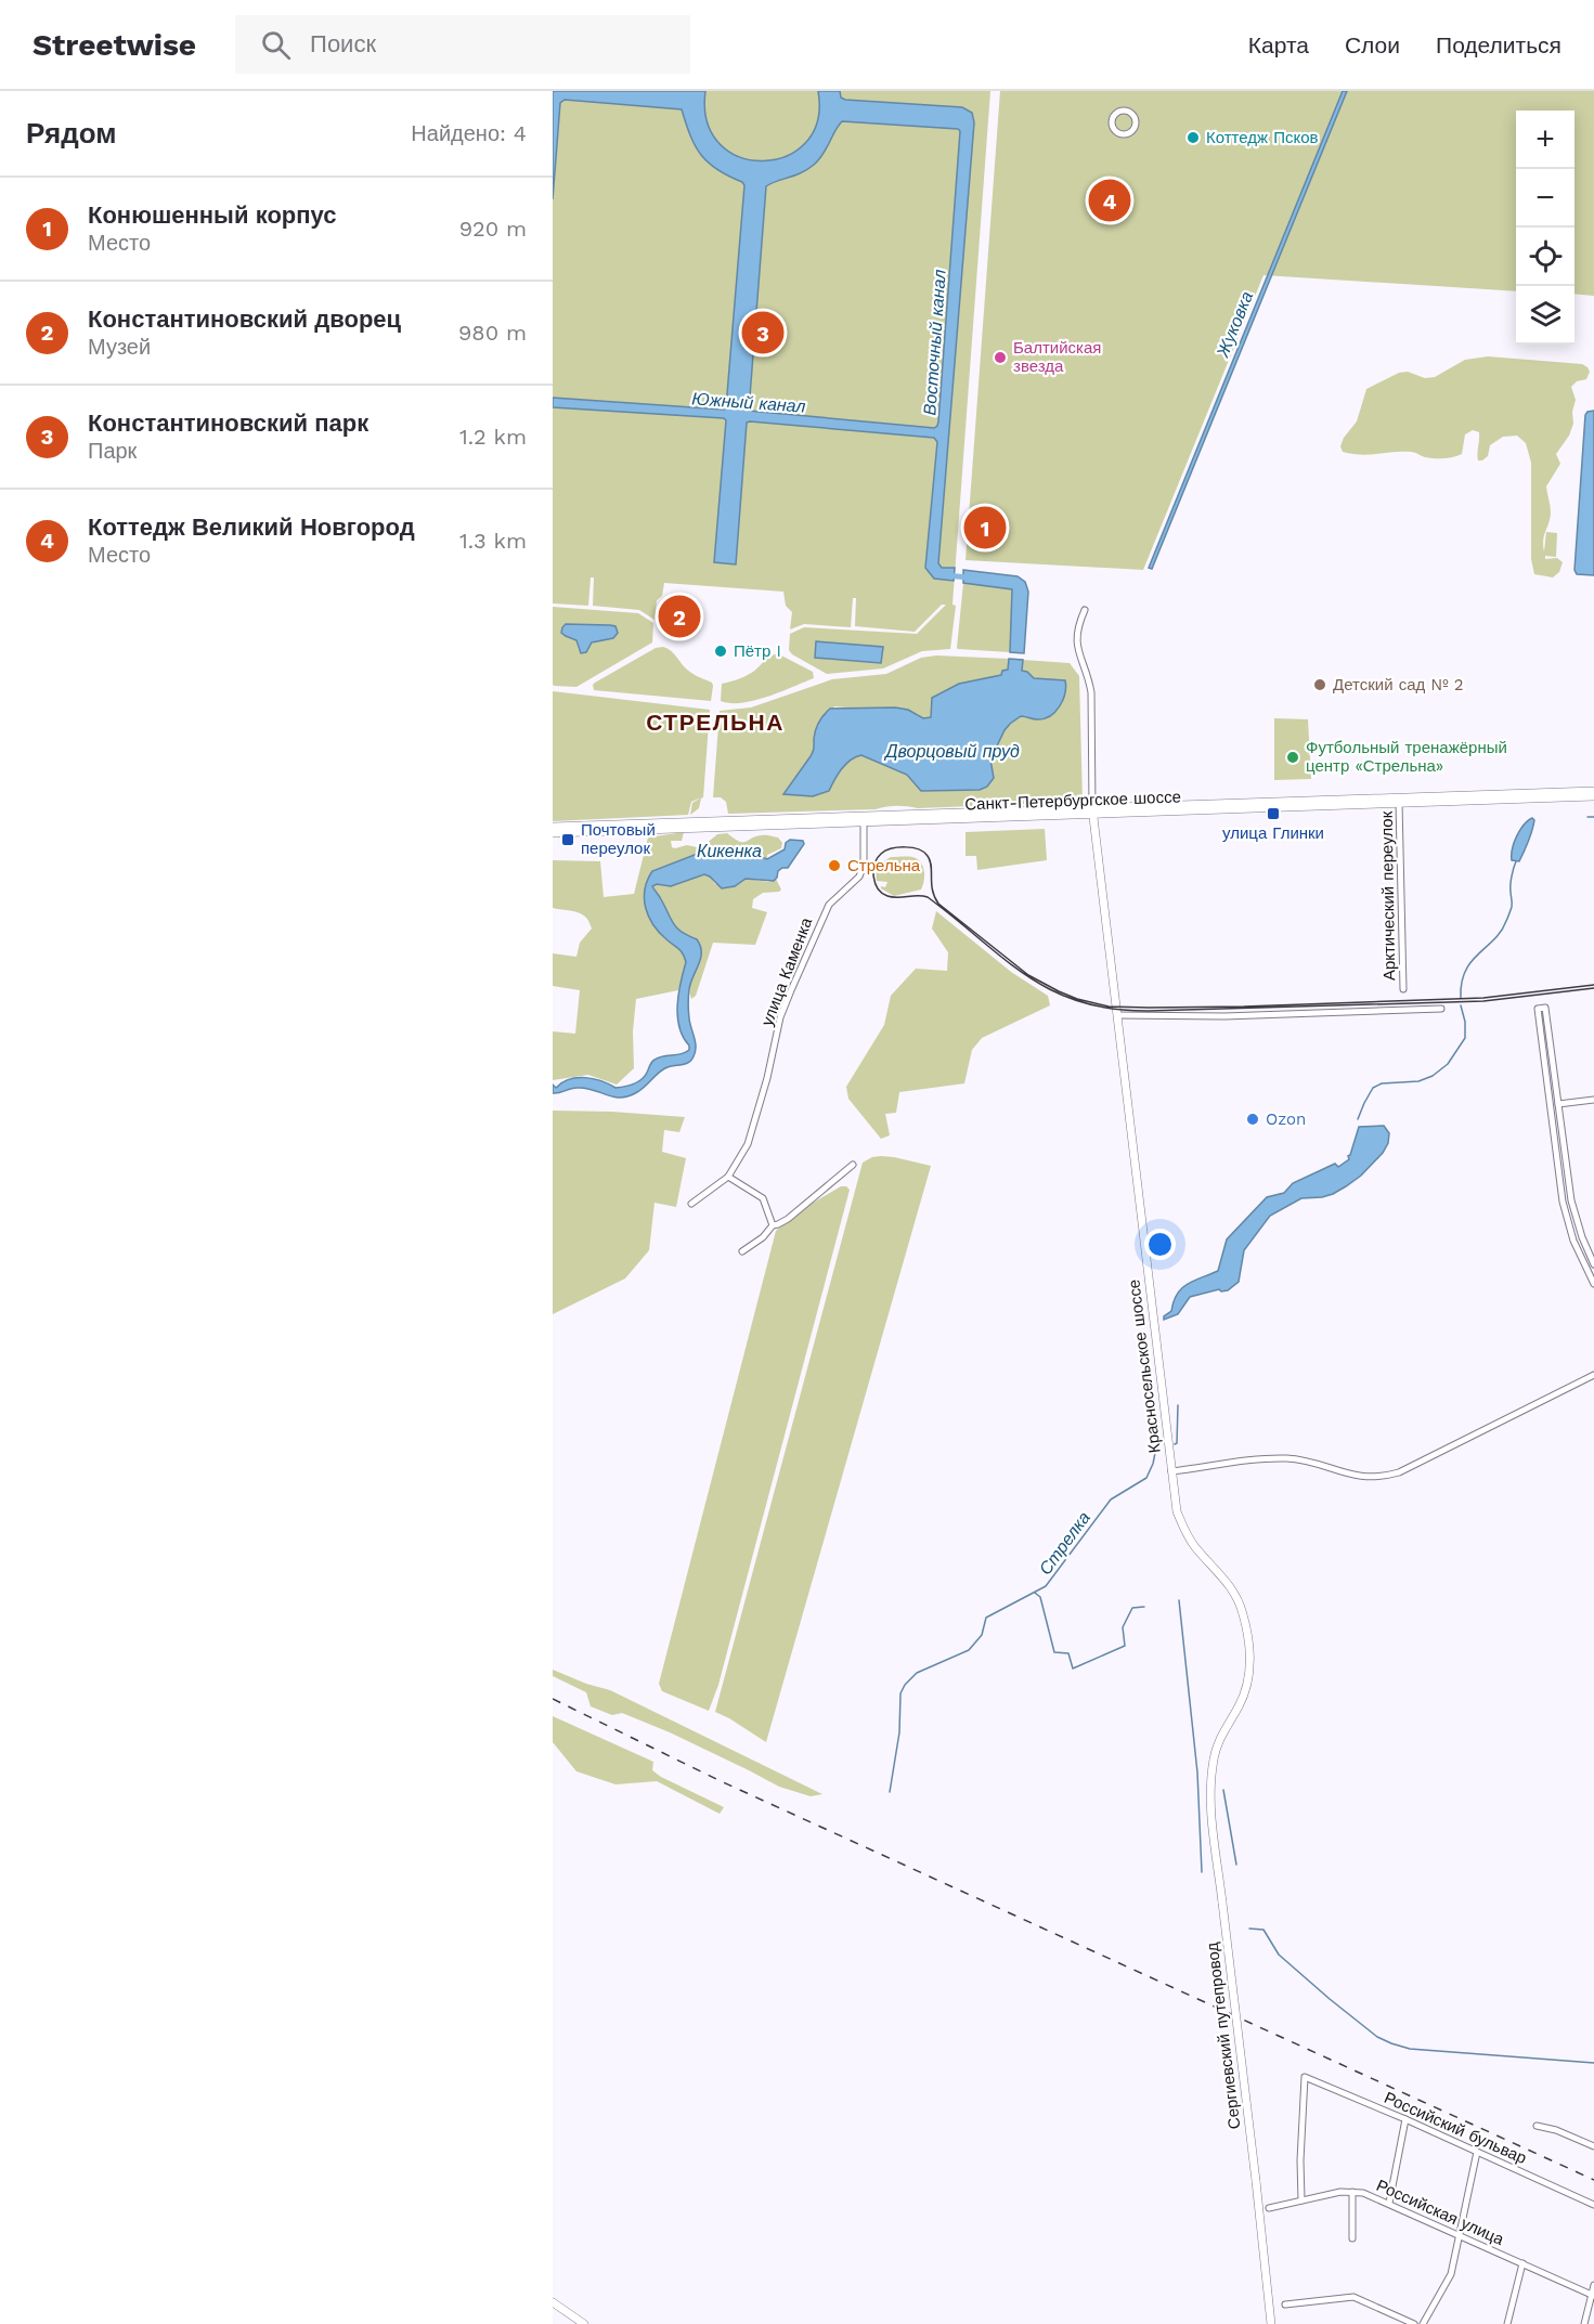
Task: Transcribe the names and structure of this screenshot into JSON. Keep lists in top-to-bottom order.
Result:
{
  "streets": {
    "main road": ["Санкт-Петербургское шоссе", "Красносельское шоссе", "Сергиевский путепровод"],
    "street": [
      "Арктический переулок",
      "улица Каменка",
      "Российский бульвар",
      "Российская улица"
    ]
  },
  "crossings": [
    ["Санкт-Петербургское шоссе", "Арктический переулок"],
    ["Санкт-Петербургское шоссе", "улица Каменка"],
    ["Санкт-Петербургское шоссе", "Красносельское шоссе"],
    ["Красносельское шоссе", "Сергиевский путепровод"],
    ["Российский бульвар", "Российская улица"]
  ],
  "districts": ["СТРЕЛЬНА"],
  "water": [
    "Жуковка",
    "Восточный канал",
    "Южный канал",
    "Дворцовый пруд",
    "Кикенка",
    "Стрелка"
  ],
  "places": {
    "other": [
      "Коттедж Псков",
      "Балтийская звезда",
      "Пётр I",
      "Детский сад № 2",
      "Футбольный тренажёрный центр «Стрельна»",
      "Стрельна",
      "Ozon"
    ],
    "transit": ["улица Глинки", "Почтовый переулок"]
  },
  "page": {
    "header": "Streetwise",
    "search": "Поиск",
    "nav": ["Карта", "Слои", "Поделиться"],
    "heading": ["Рядом", "Найдено: 4"],
    "map_buttons": ["+", "−"],
    "list": [
      {
        "mark": "1",
        "name": "Конюшенный корпус",
        "note": "Место",
        "value": "920 m"
      },
      {
        "mark": "2",
        "name": "Константиновский дворец",
        "note": "Музей",
        "value": "980 m"
      },
      {
        "mark": "3",
        "name": "Константиновский парк",
        "note": "Парк",
        "value": "1.2 km"
      },
      {
        "mark": "4",
        "name": "Коттедж Великий Новгород",
        "note": "Место",
        "value": "1.3 km"
      }
    ],
    "pins": [
      "4",
      "3",
      "1",
      "2"
    ]
  }
}
